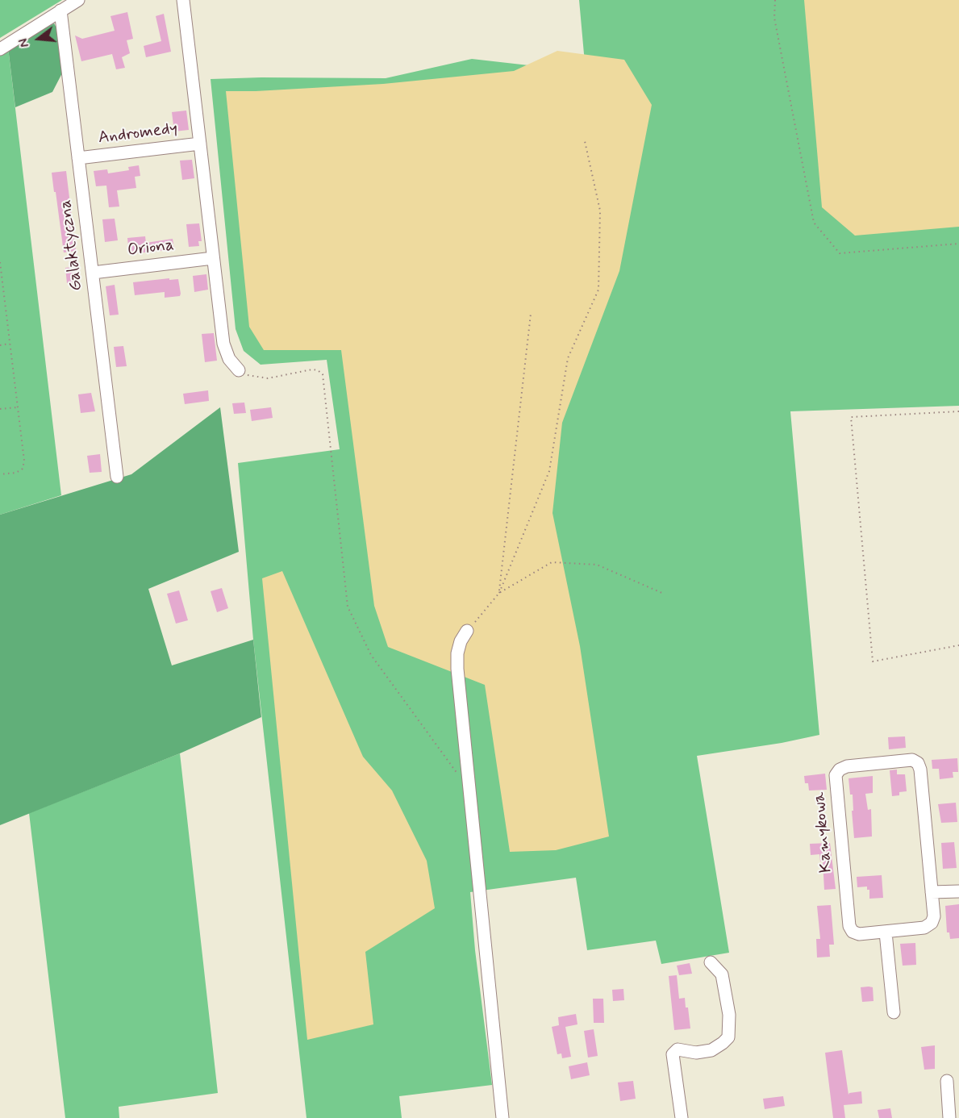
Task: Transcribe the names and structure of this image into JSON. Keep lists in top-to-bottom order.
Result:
{
  "streets": {
    "street": [
      "Andromedy",
      "Galaktyczna",
      "Oriona",
      "Kamykowa"
    ]
  },
  "crossings": [
    ["Andromedy", "Galaktyczna"],
    ["Galaktyczna", "Oriona"]
  ],
  "north": "left"
}
